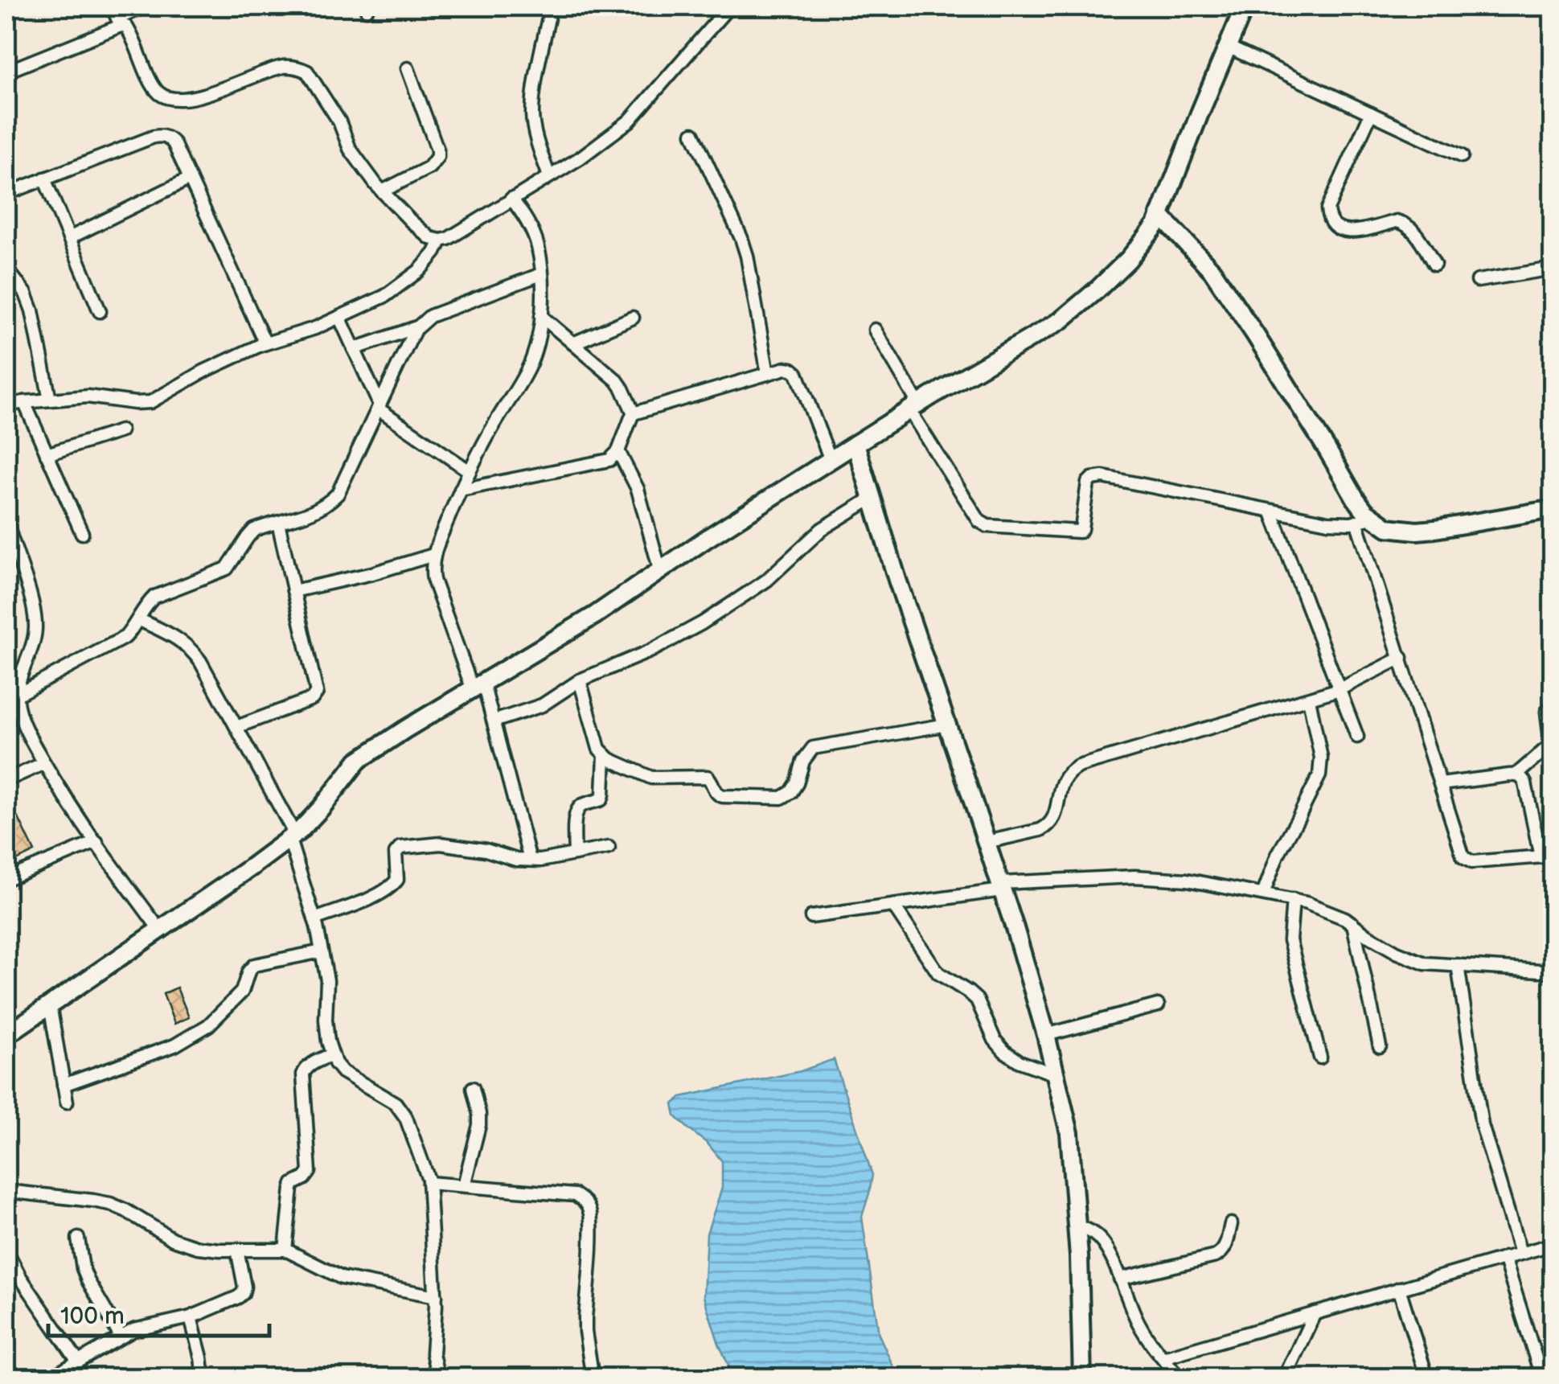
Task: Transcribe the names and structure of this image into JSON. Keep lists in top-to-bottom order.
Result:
{
  "scale_bar": "100 m"
}
